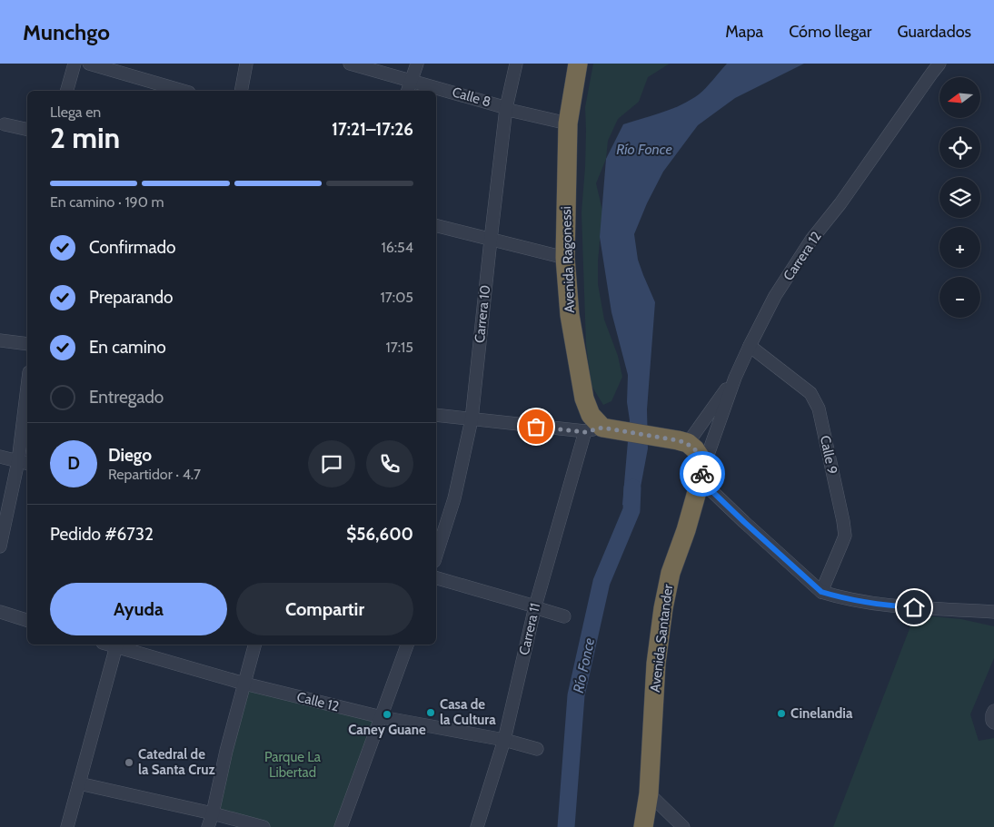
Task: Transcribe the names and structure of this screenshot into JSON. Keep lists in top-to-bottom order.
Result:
{
  "streets": {
    "highway": ["Avenida Ragonessi", "Avenida Santander"],
    "street": [
      "Calle 8",
      "Carrera 12",
      "Carrera 10",
      "Calle 9",
      "Carrera 11",
      "Calle 12"
    ]
  },
  "crossings": [
    ["Calle 8", "Avenida Ragonessi"],
    ["Calle 8", "Carrera 10"],
    ["Carrera 12", "Calle 9"],
    ["Carrera 12", "Avenida Santander"],
    ["Avenida Ragonessi", "Carrera 11"],
    ["Carrera 11", "Calle 12"]
  ],
  "water": ["Río Fonce"],
  "parks": ["Parque La Libertad"],
  "places": [
    "Casa de la Cultura",
    "Cinelandia",
    "Caney Guane",
    "Catedral de la Santa Cruz"
  ],
  "north": "left",
  "page": {
    "header": "Munchgo",
    "nav": ["Mapa", "Cómo llegar", "Guardados"],
    "map_buttons": ["+", "−"],
    "heading": ["2 min", "Llega en", "17:21–17:26"],
    "panel": [
      "Diego",
      "Repartidor · 4.7",
      "Pedido #6732",
      "$56,600"
    ],
    "bar": "En camino · 190 m",
    "list": [
      ["Confirmado", "16:54"],
      ["Preparando", "17:05"],
      ["En camino", "17:15"],
      "Entregado"
    ],
    "round": "D",
    "buttons": ["Ayuda", "Compartir"]
  }
}
